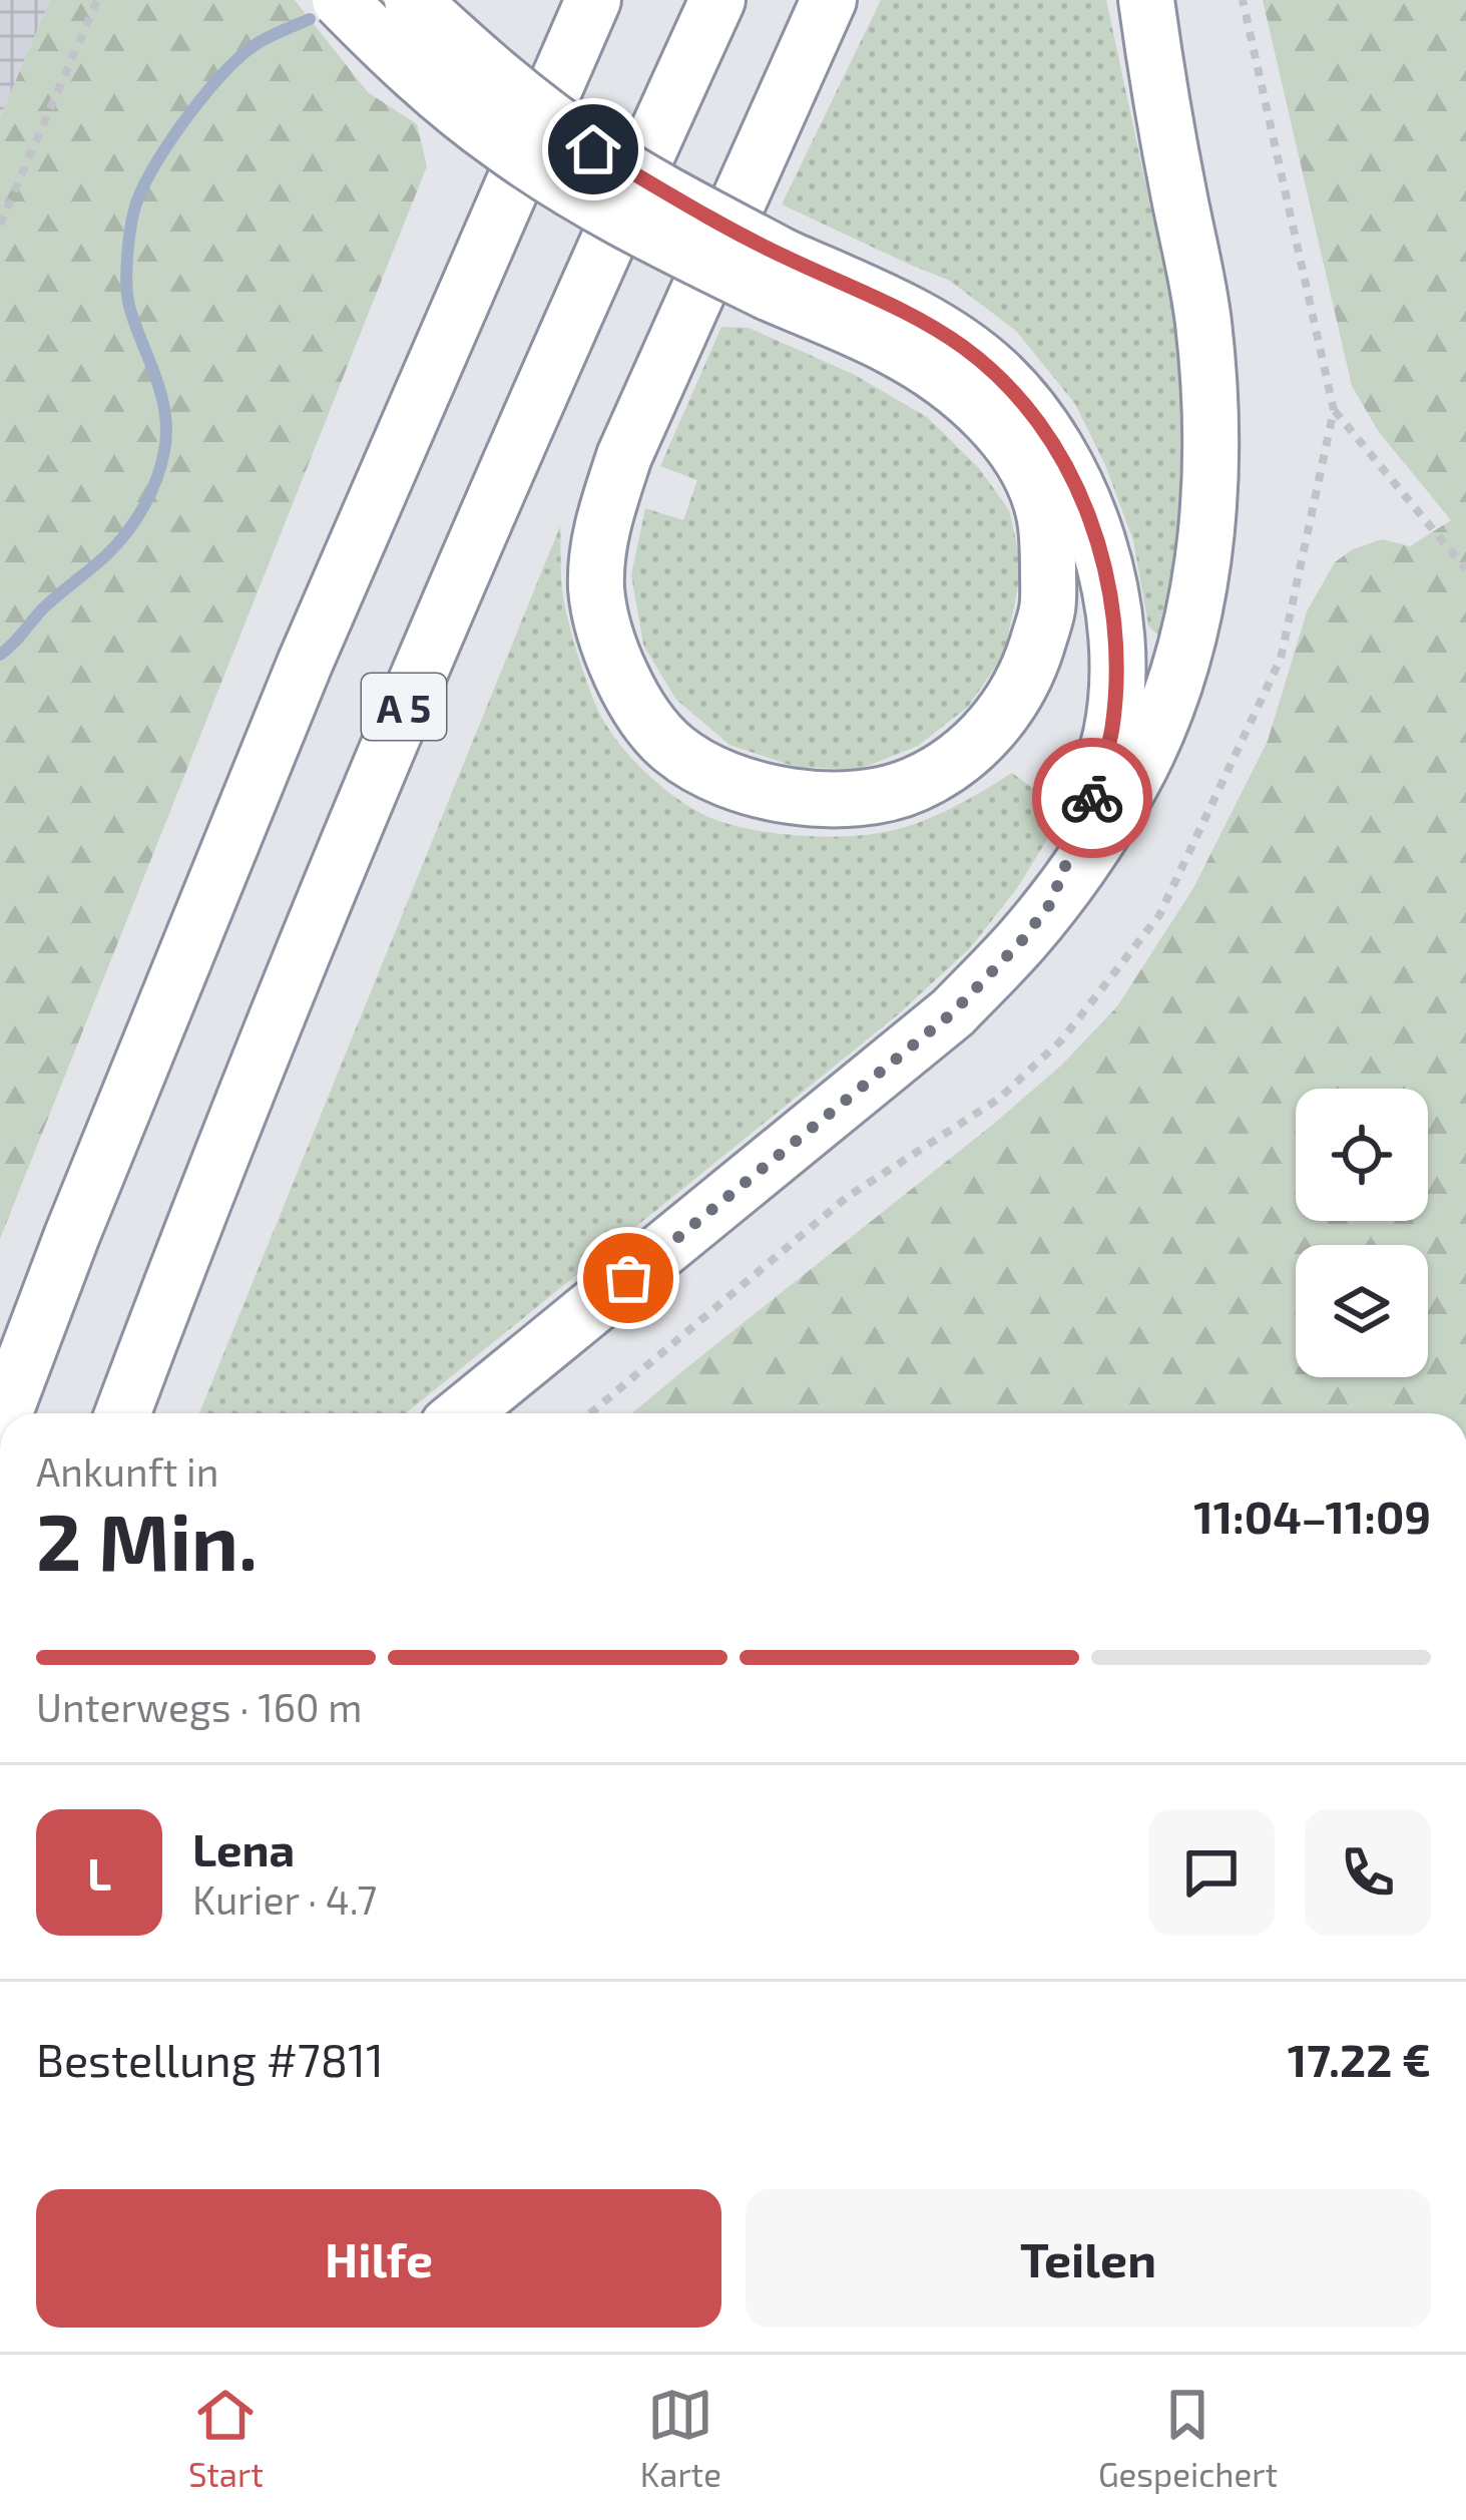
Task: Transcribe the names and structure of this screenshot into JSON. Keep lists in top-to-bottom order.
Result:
{
  "streets": {
    "highway": ["A 5"]
  },
  "page": {
    "heading": ["2 Min.", "Ankunft in", "11:04–11:09"],
    "panel": [
      "Lena",
      "Kurier · 4.7",
      "Bestellung #7811",
      "17.22 €"
    ],
    "bar": "Unterwegs · 160 m",
    "round": "L",
    "buttons": ["Hilfe", "Teilen"],
    "tabs": ["Start", "Karte", "Gespeichert"]
  }
}
